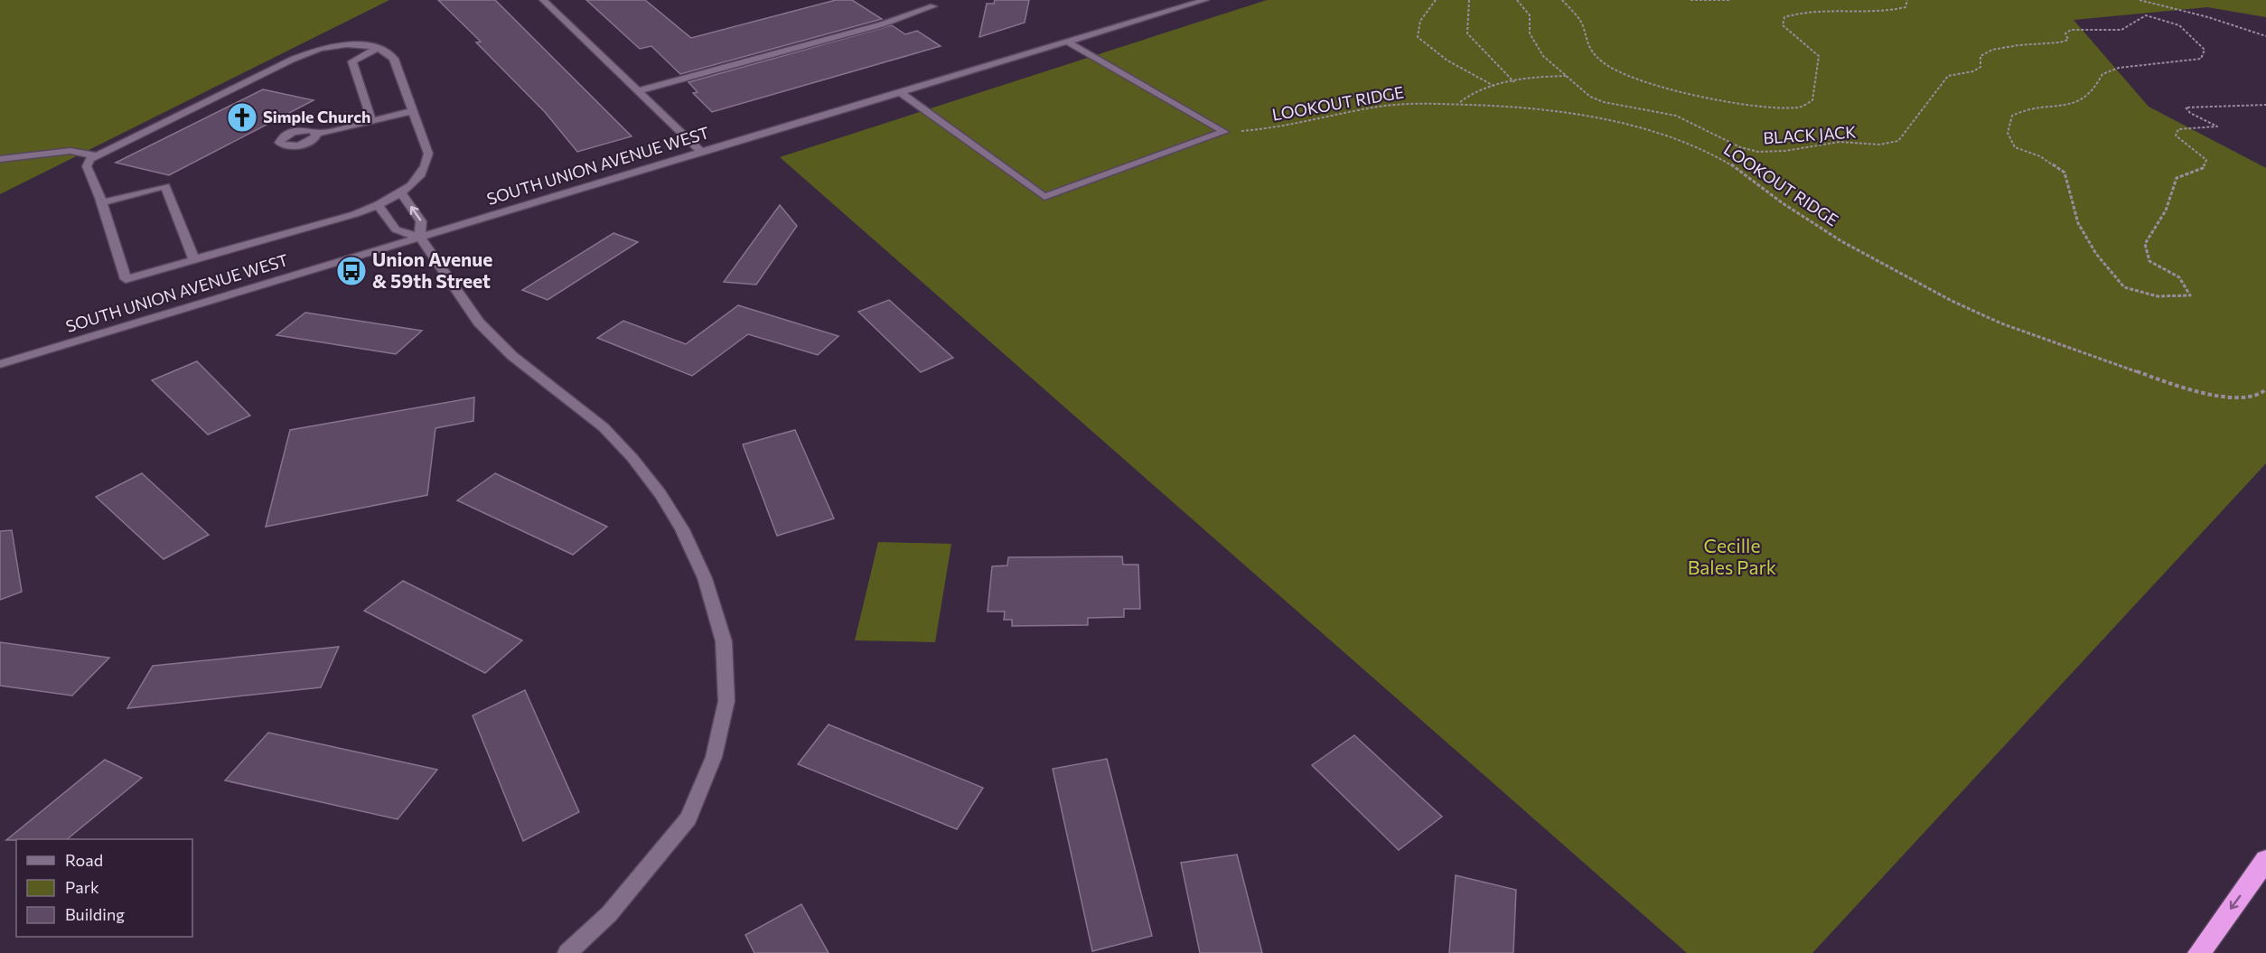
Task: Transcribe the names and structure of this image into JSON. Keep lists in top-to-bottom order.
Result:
{
  "streets": {
    "street": ["SOUTH UNION AVENUE WEST"],
    "path": ["LOOKOUT RIDGE", "BLACK JACK"]
  },
  "parks": ["Cecille Bales Park"],
  "places": {
    "church": ["Simple Church"],
    "bus stop": ["Union Avenue & 59th Street"]
  },
  "legend": ["Road", "Park", "Building"]
}
